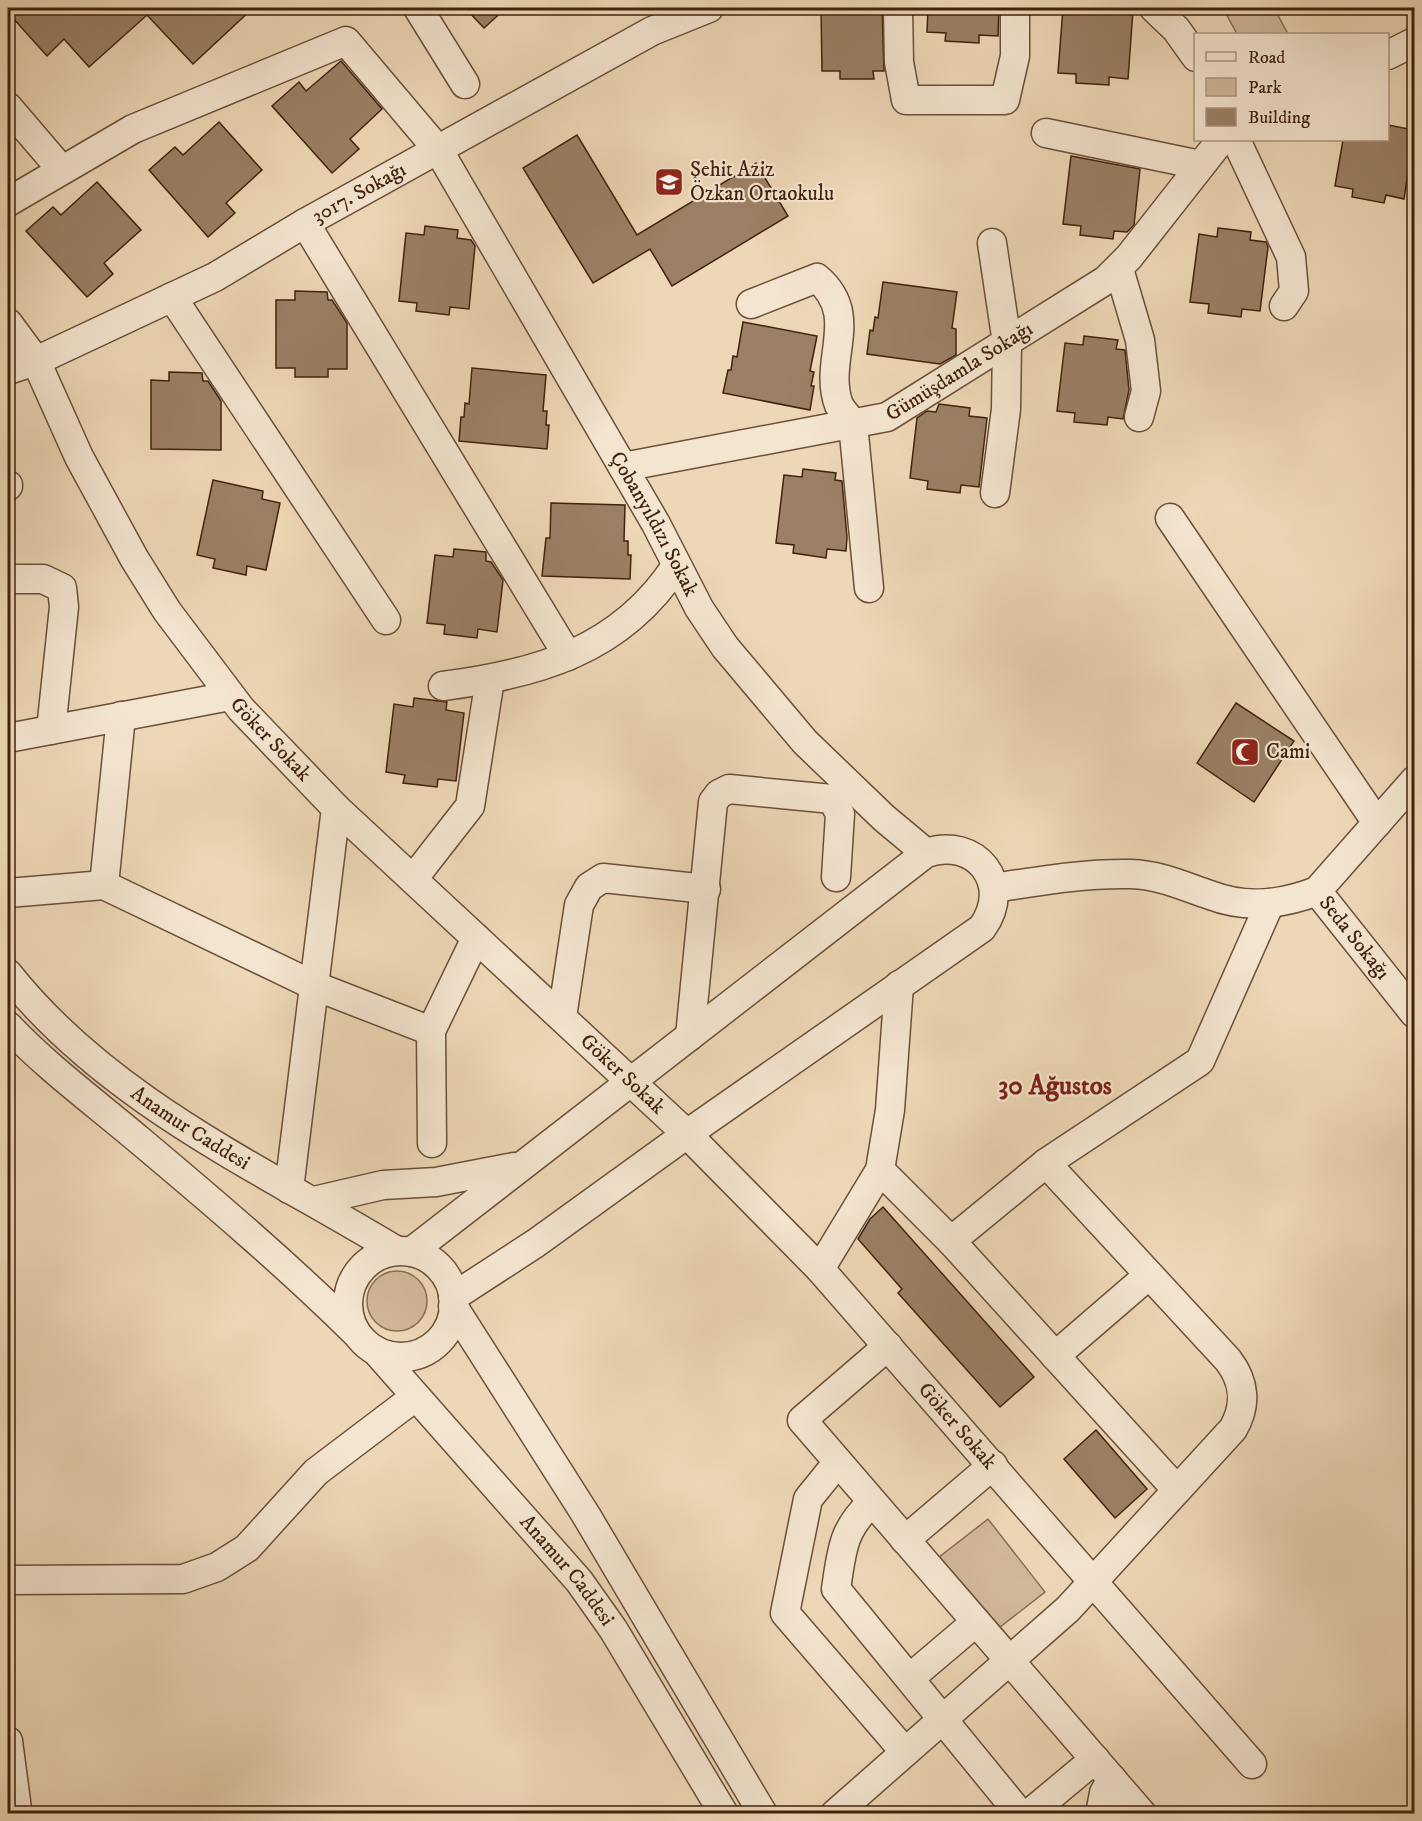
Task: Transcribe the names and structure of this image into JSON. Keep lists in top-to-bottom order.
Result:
{
  "streets": {
    "street": [
      "3017. Sokağı",
      "Gümüşdamla Sokağı",
      "Çobanyıldızı Sokak",
      "Göker Sokak",
      "Seda Sokağı",
      "Anamur Caddesi"
    ]
  },
  "crossings": [
    ["3017. Sokağı", "Çobanyıldızı Sokak"],
    ["3017. Sokağı", "Göker Sokak"],
    ["Gümüşdamla Sokağı", "Çobanyıldızı Sokak"]
  ],
  "districts": ["30 Ağustos"],
  "places": {
    "school or university": ["Şehit Aziz Özkan Ortaokulu"],
    "mosque": ["Cami"]
  },
  "legend": ["Road", "Park", "Building"]
}
